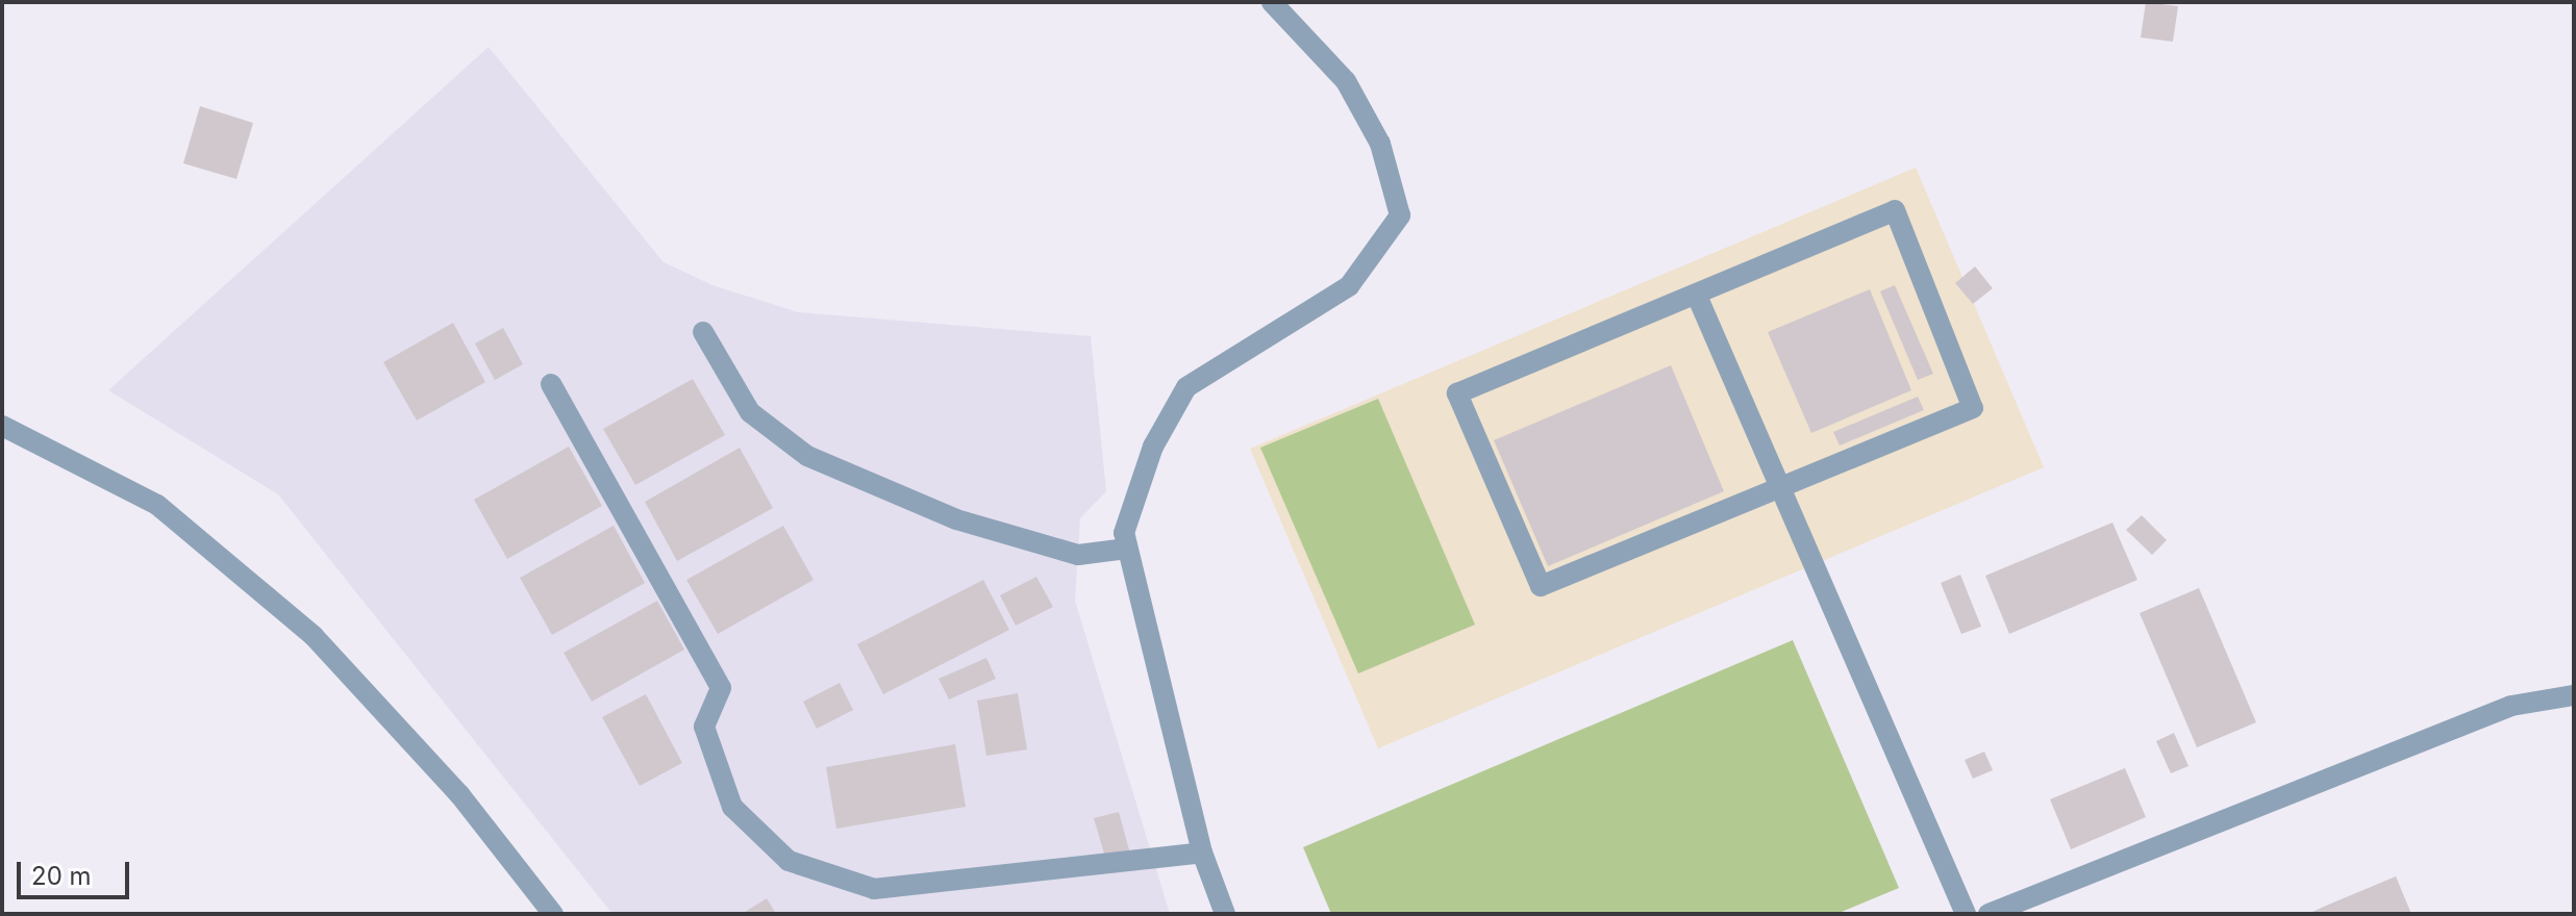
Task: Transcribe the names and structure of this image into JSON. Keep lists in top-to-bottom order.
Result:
{
  "scale_bar": "20 m"
}
